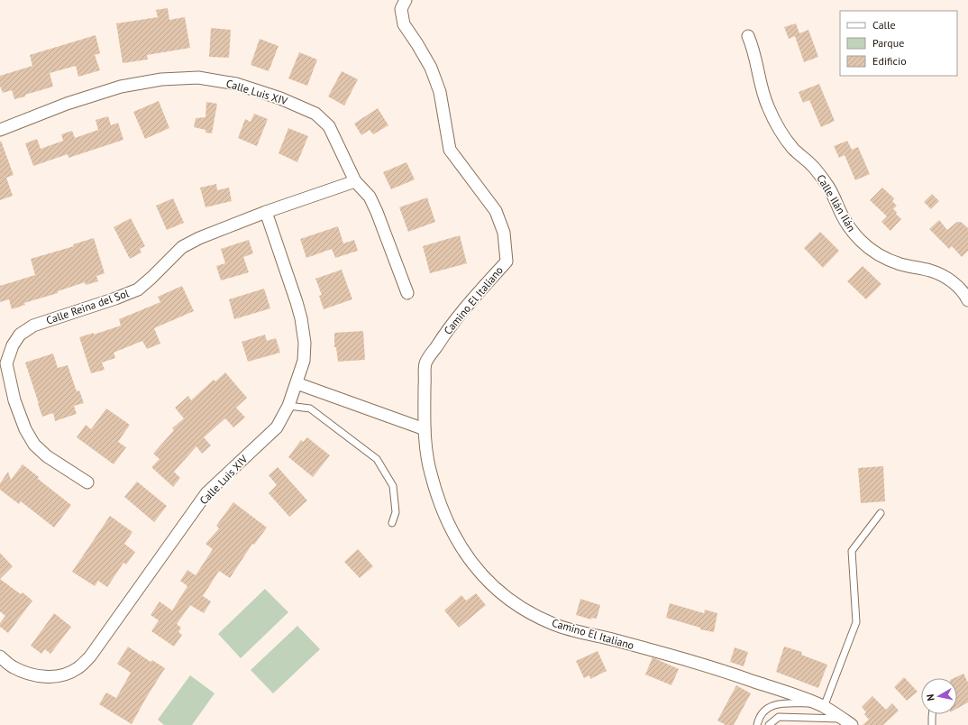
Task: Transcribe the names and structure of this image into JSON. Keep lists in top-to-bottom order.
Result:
{
  "streets": {
    "street": [
      "Calle Luis XIV",
      "Calle Ilán Ilán",
      "Camino El Italiano",
      "Calle Reina del Sol"
    ]
  },
  "crossings": [
    ["Calle Luis XIV", "Calle Reina del Sol"]
  ],
  "legend": ["Calle", "Parque", "Edificio"],
  "north": "left"
}
